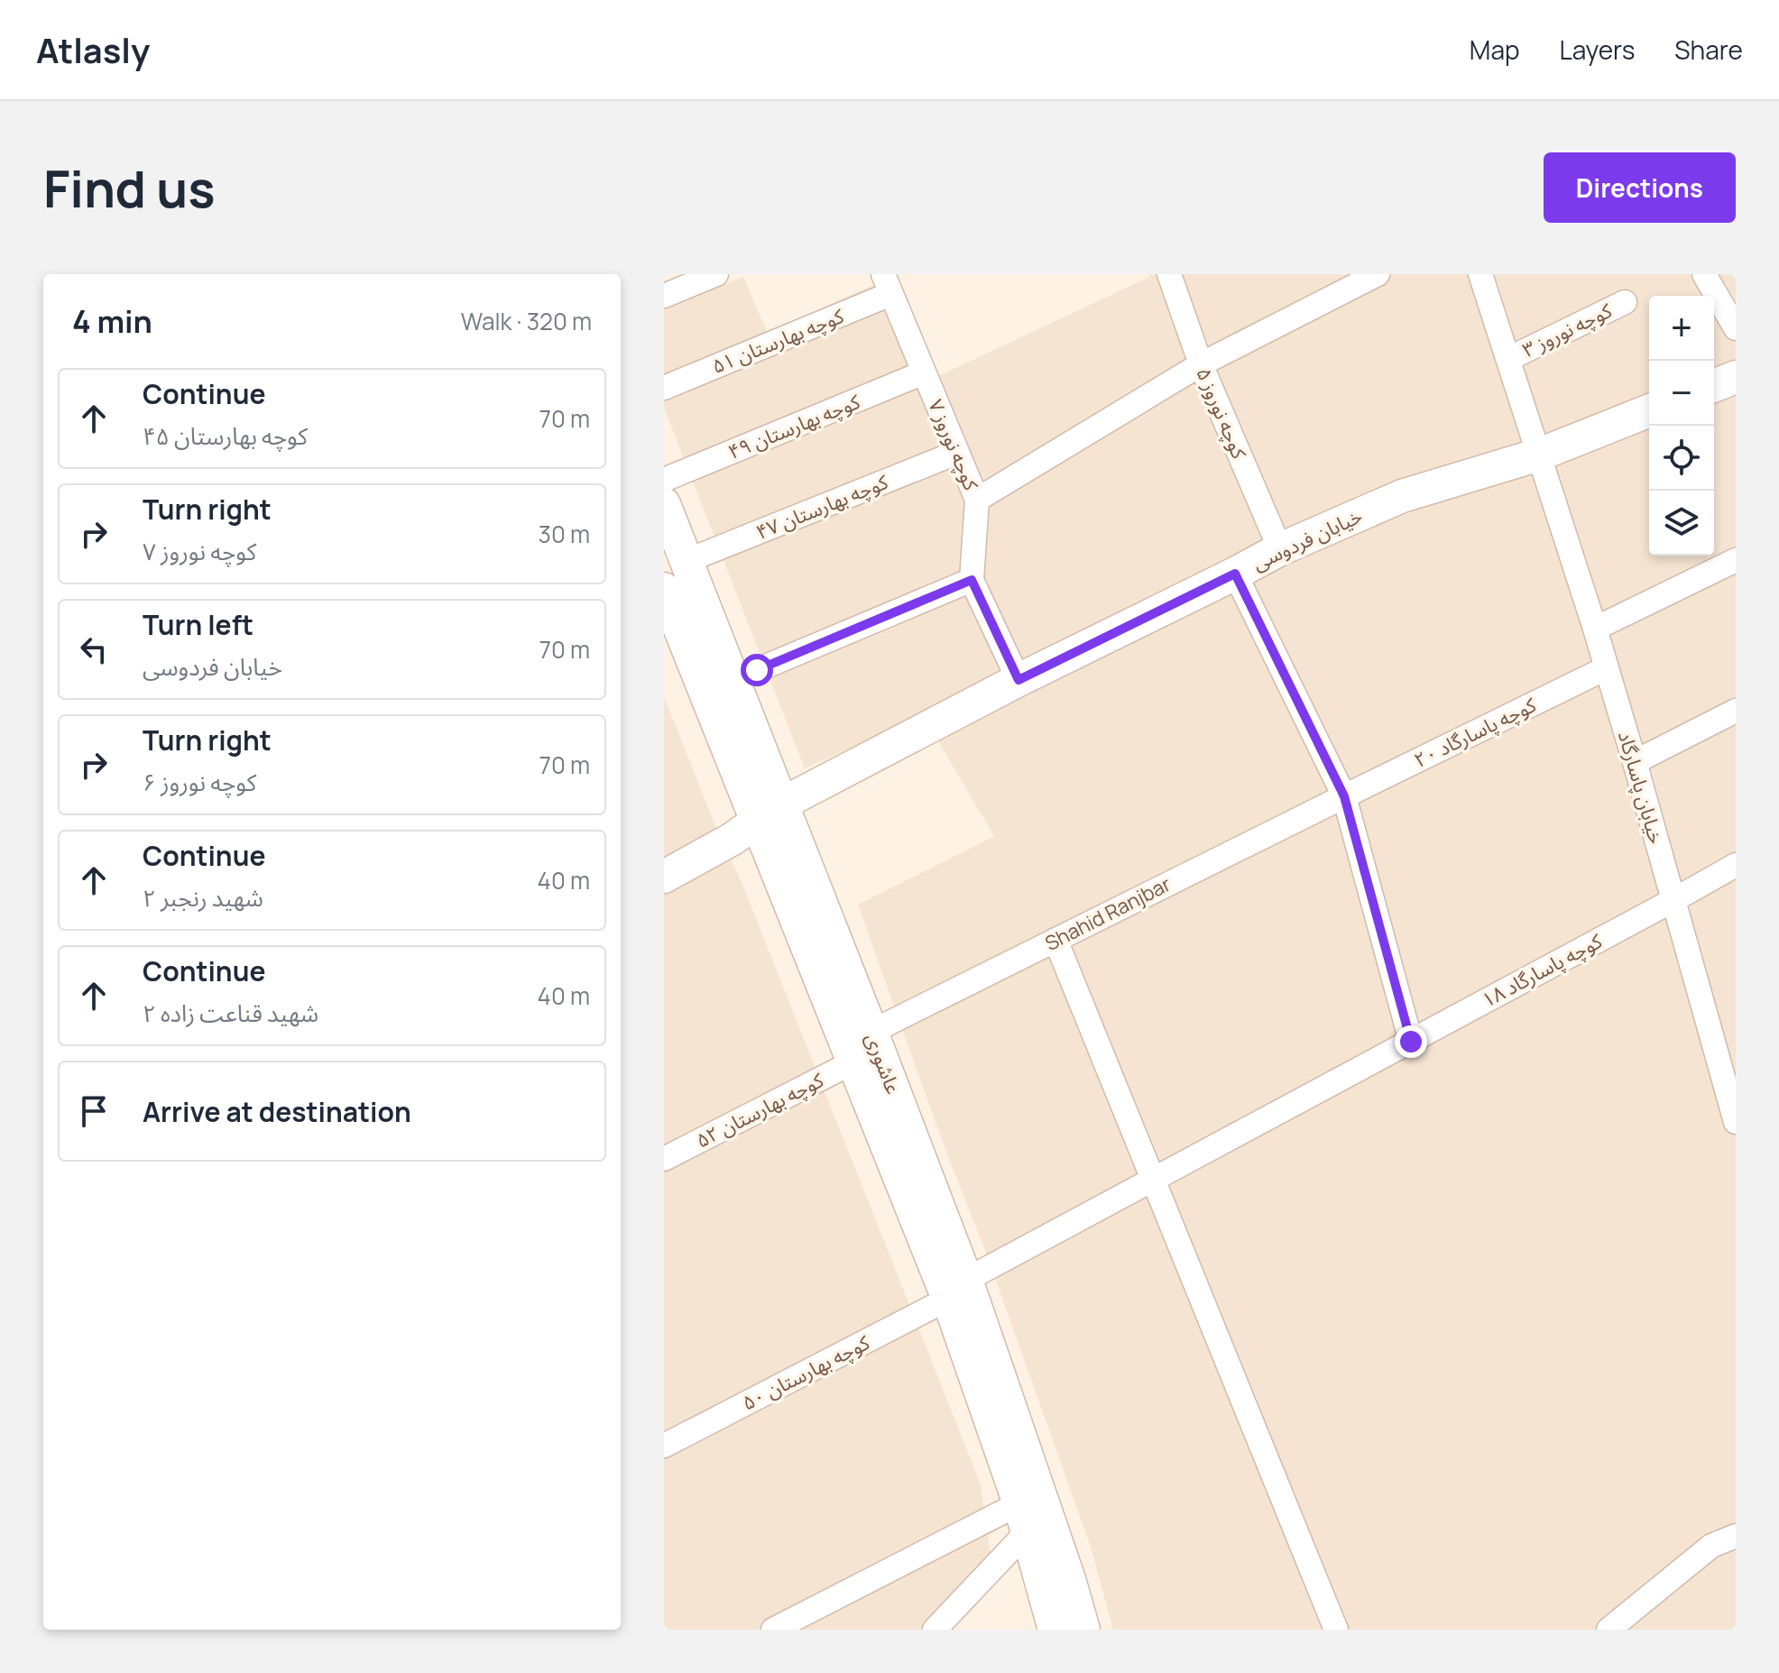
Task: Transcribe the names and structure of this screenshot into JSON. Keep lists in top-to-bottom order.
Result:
{
  "streets": {
    "street": [
      "کوچه نوروز ۳",
      "کوچه بهارستان ۵۱",
      "کوچه نوروز ۵",
      "کوچه بهارستان ۴۹",
      "کوچه نوروز ۷",
      "کوچه بهارستان ۴۷",
      "خیابان فردوسی",
      "کوچه پاسارگاد ۲۰",
      "خیابان پاسارگاد",
      "Shahid Ranjbar",
      "کوچه پاسارگاد ۱۸",
      "عاشوری",
      "کوچه بهارستان ۵۲",
      "کوچه بهارستان ۵۰"
    ]
  },
  "crossings": [
    ["کوچه نوروز ۳", "خیابان پاسارگاد"],
    ["کوچه بهارستان ۵۱", "کوچه نوروز ۷"],
    ["کوچه نوروز ۵", "خیابان فردوسی"],
    ["کوچه بهارستان ۴۹", "کوچه نوروز ۷"],
    ["کوچه نوروز ۷", "کوچه بهارستان ۴۷"],
    ["کوچه نوروز ۷", "خیابان فردوسی"],
    ["کوچه بهارستان ۴۷", "عاشوری"],
    ["خیابان فردوسی", "خیابان پاسارگاد"],
    ["خیابان فردوسی", "عاشوری"],
    ["کوچه پاسارگاد ۲۰", "خیابان پاسارگاد"],
    ["کوچه پاسارگاد ۲۰", "Shahid Ranjbar"],
    ["خیابان پاسارگاد", "کوچه پاسارگاد ۱۸"],
    ["Shahid Ranjbar", "عاشوری"],
    ["کوچه پاسارگاد ۱۸", "کوچه بهارستان ۵۰"],
    ["عاشوری", "کوچه بهارستان ۵۲"],
    ["عاشوری", "کوچه بهارستان ۵۰"]
  ],
  "page": {
    "header": "Atlasly",
    "nav": ["Map", "Layers", "Share"],
    "buttons": "Directions",
    "title": "Find us",
    "heading": ["4 min", "Walk · 320 m"],
    "map_buttons": ["+", "−"],
    "list": [
      ["Continue", "کوچه بهارستان ۴۵", "70 m"],
      ["Turn right", "کوچه نوروز ۷", "30 m"],
      ["Turn left", "خیابان فردوسی", "70 m"],
      ["Turn right", "کوچه نوروز ۶", "70 m"],
      ["Continue", "شهید رنجبر ۲", "40 m"],
      ["Continue", "شهید قناعت زاده ۲", "40 m"],
      "Arrive at destination"
    ]
  }
}
